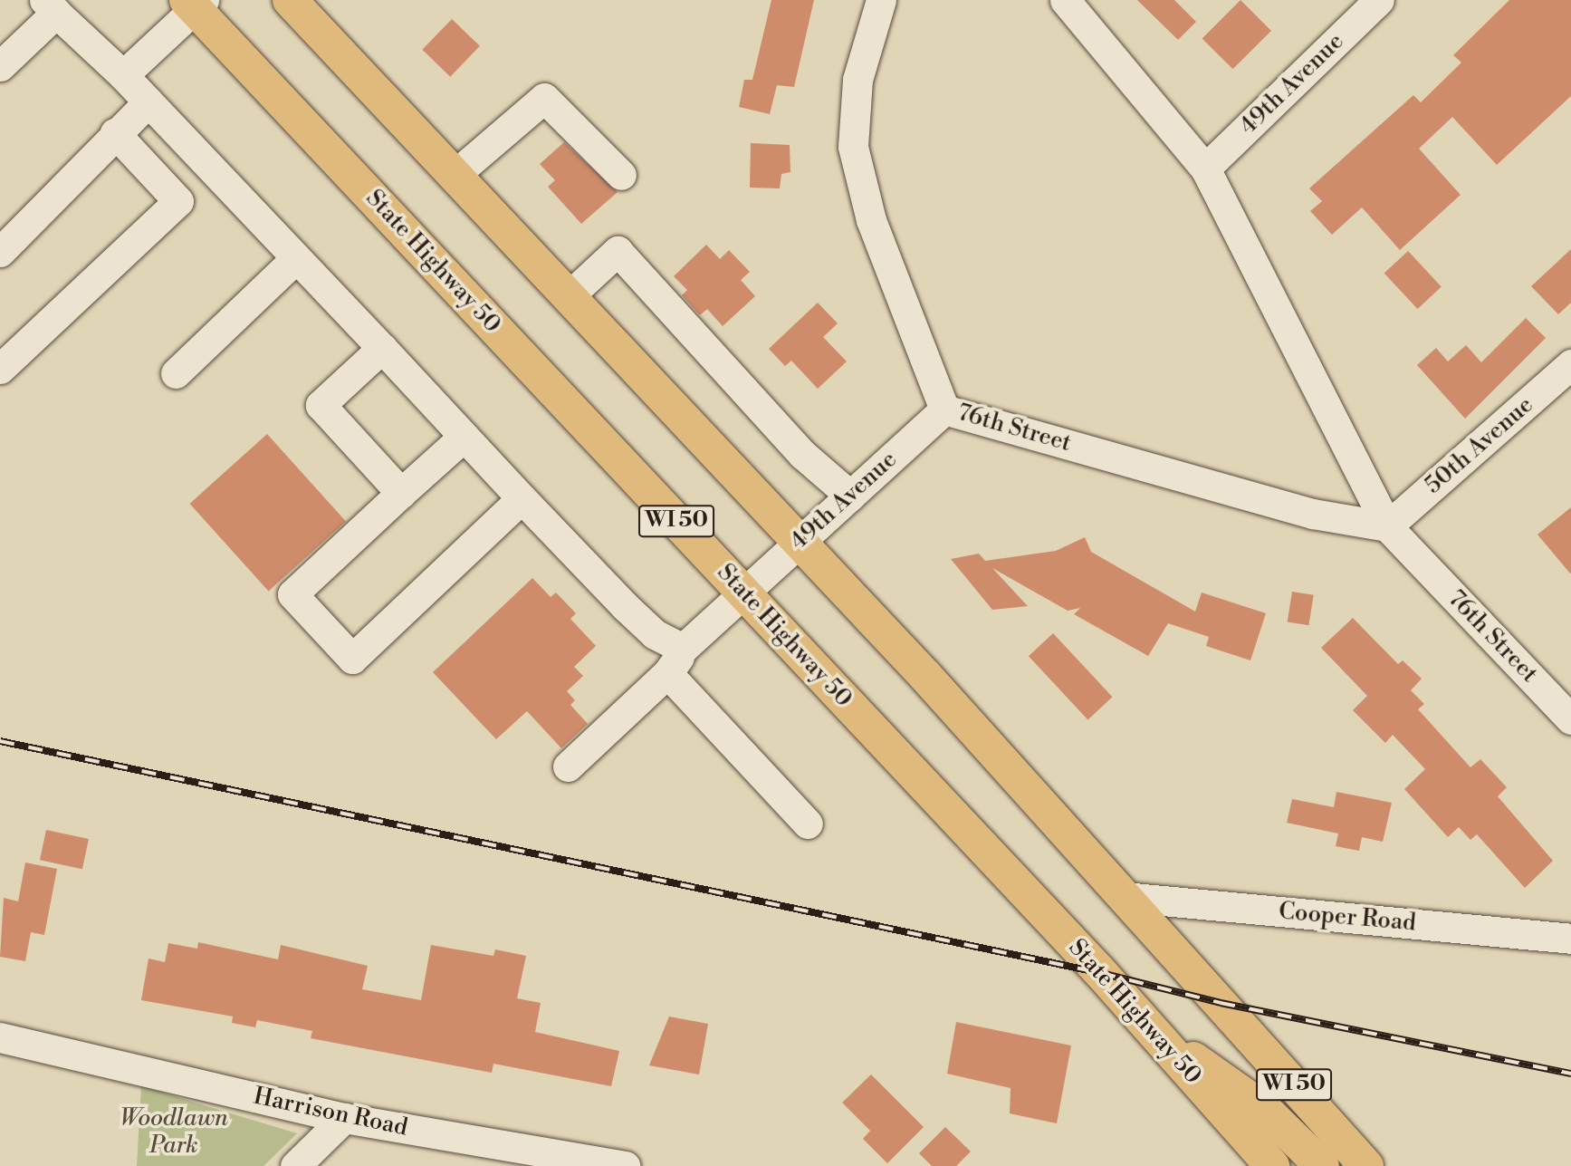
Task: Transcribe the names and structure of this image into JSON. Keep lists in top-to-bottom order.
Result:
{
  "streets": {
    "main road": ["State Highway 50", "WI 50"],
    "street": [
      "49th Avenue",
      "76th Street",
      "50th Avenue",
      "Cooper Road",
      "Harrison Road"
    ]
  },
  "crossings": [
    ["49th Avenue", "State Highway 50"],
    ["49th Avenue", "76th Street"],
    ["49th Avenue", "WI 50"],
    ["76th Street", "50th Avenue"],
    ["WI 50", "Cooper Road"]
  ],
  "parks": ["Woodlawn Park"]
}
